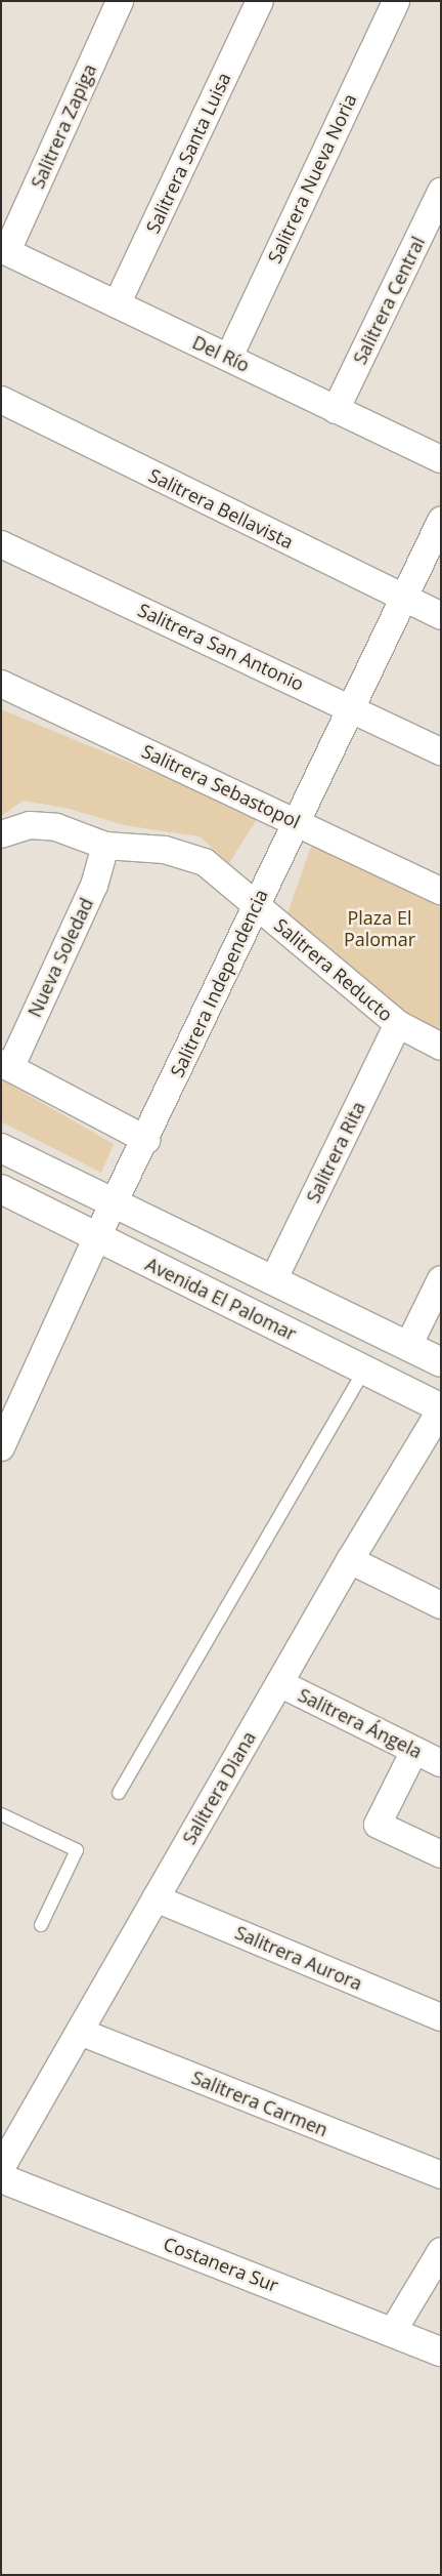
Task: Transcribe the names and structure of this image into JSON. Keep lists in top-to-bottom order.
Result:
{
  "streets": {
    "street": [
      "Salitrera Zapiga",
      "Salitrera Santa Luisa",
      "Salitrera Nueva Noria",
      "Salitrera Central",
      "Del Río",
      "Salitrera Bellavista",
      "Salitrera San Antonio",
      "Salitrera Sebastopol",
      "Nueva Soledad",
      "Salitrera Reducto",
      "Salitrera Independencia",
      "Salitrera Rita",
      "Avenida El Palomar",
      "Salitrera Ángela",
      "Salitrera Diana",
      "Salitrera Aurora",
      "Salitrera Carmen",
      "Costanera Sur"
    ]
  },
  "crossings": [
    ["Salitrera Zapiga", "Del Río"],
    ["Salitrera Santa Luisa", "Del Río"],
    ["Salitrera Nueva Noria", "Del Río"],
    ["Salitrera Central", "Del Río"],
    ["Salitrera Bellavista", "Salitrera Independencia"],
    ["Salitrera San Antonio", "Salitrera Independencia"],
    ["Salitrera Sebastopol", "Salitrera Independencia"],
    ["Nueva Soledad", "Salitrera Reducto"],
    ["Salitrera Reducto", "Salitrera Independencia"],
    ["Salitrera Reducto", "Salitrera Rita"],
    ["Salitrera Independencia", "Avenida El Palomar"],
    ["Avenida El Palomar", "Salitrera Diana"],
    ["Salitrera Ángela", "Salitrera Diana"],
    ["Salitrera Diana", "Salitrera Aurora"],
    ["Salitrera Diana", "Salitrera Carmen"]
  ],
  "parks": ["Plaza El Palomar"]
}
